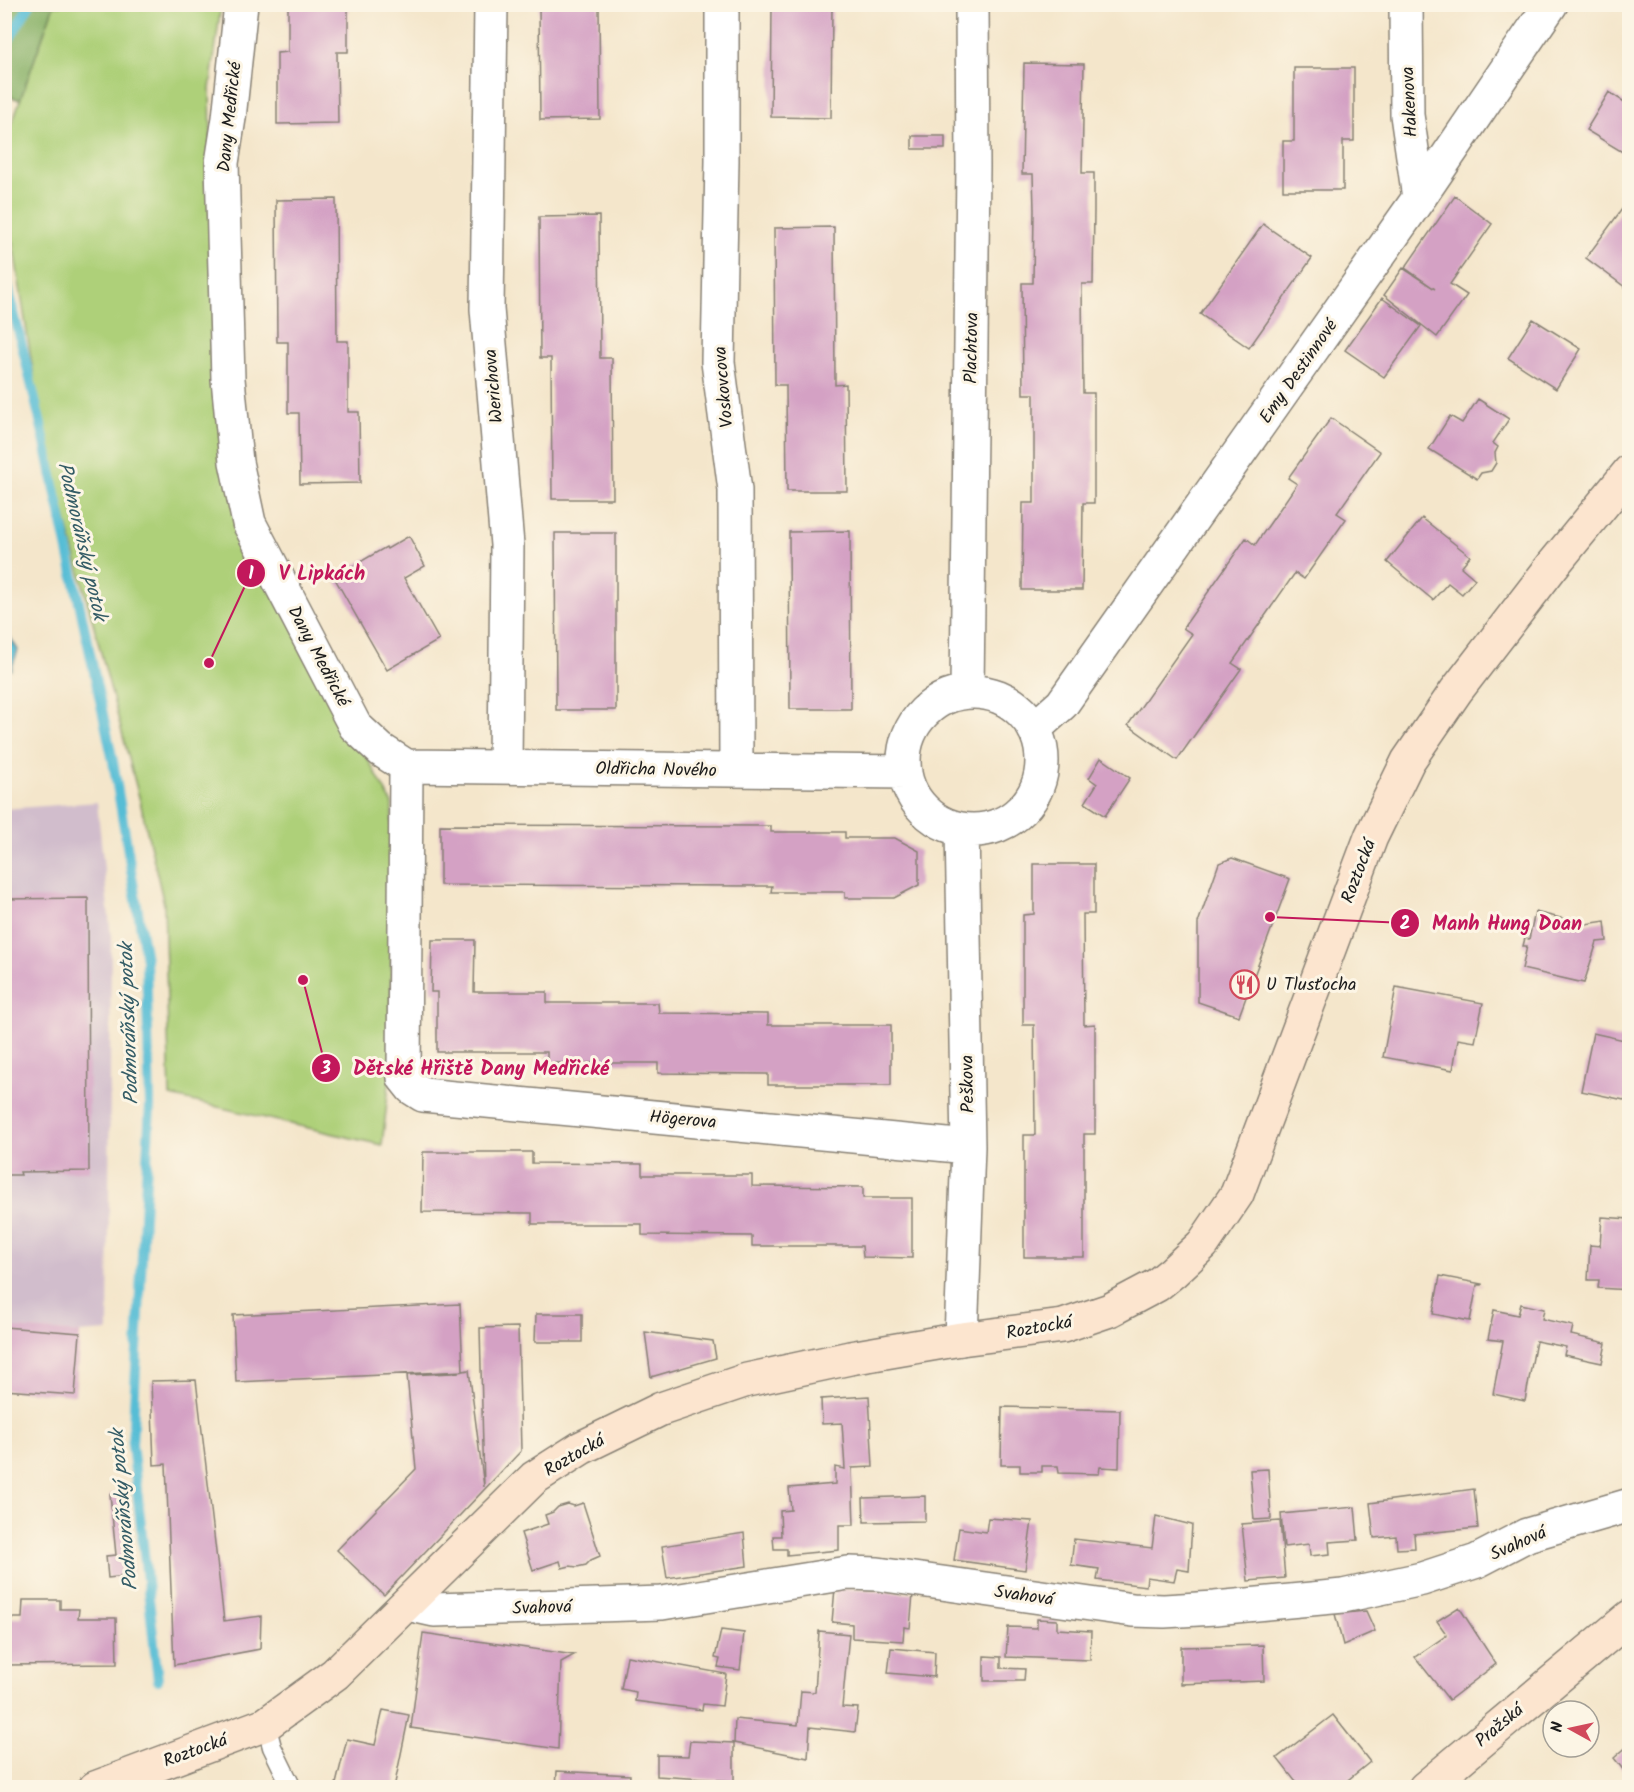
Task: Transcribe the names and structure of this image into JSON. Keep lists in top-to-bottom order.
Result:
{
  "streets": {
    "street": [
      "Hakenova",
      "Dany Medřické",
      "Plachtova",
      "Emy Destinnové",
      "Werichova",
      "Voskovcova",
      "Oldřicha Nového",
      "Roztocká",
      "Peškova",
      "Högerova",
      "Svahová",
      "Pražská"
    ]
  },
  "crossings": [
    ["Hakenova", "Emy Destinnové"],
    ["Dany Medřické", "Oldřicha Nového"],
    ["Dany Medřické", "Högerova"],
    ["Plachtova", "Emy Destinnové"],
    ["Plachtova", "Oldřicha Nového"],
    ["Plachtova", "Peškova"],
    ["Emy Destinnové", "Oldřicha Nového"],
    ["Emy Destinnové", "Peškova"],
    ["Werichova", "Oldřicha Nového"],
    ["Voskovcova", "Oldřicha Nového"],
    ["Oldřicha Nového", "Peškova"],
    ["Oldřicha Nového", "Högerova"],
    ["Roztocká", "Peškova"],
    ["Roztocká", "Svahová"],
    ["Peškova", "Högerova"]
  ],
  "water": ["Podmoráňský potok"],
  "places": {
    "other": ["V Lipkách", "Manh Hung Doan", "Dětské Hřiště Dany Medřické"],
    "restaurant": ["U Tlusťocha"]
  },
  "north": "left"
}
